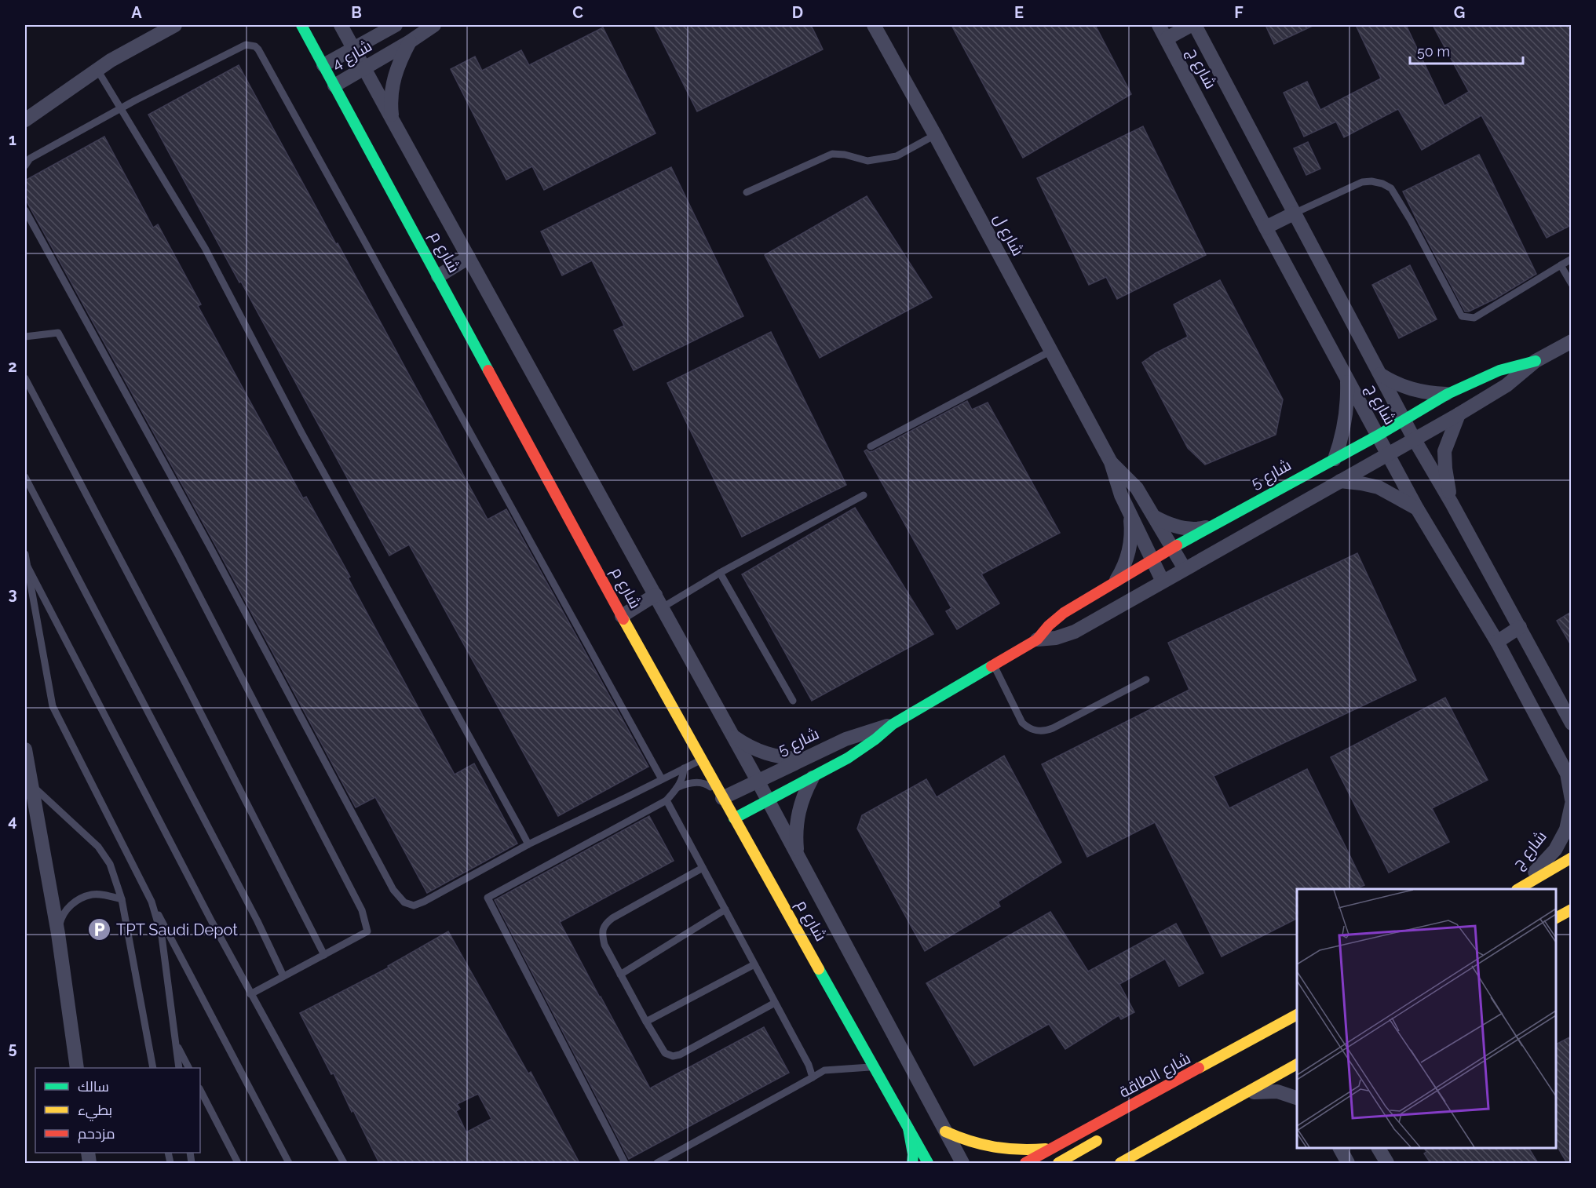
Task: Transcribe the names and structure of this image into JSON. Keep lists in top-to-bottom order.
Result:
{
  "streets": {
    "street": [
      "شارع 4",
      "شارع ج",
      "شارع ل",
      "شارع م",
      "شارع 5",
      "شارع الطاقة"
    ]
  },
  "crossings": [
    ["شارع 4", "شارع م"],
    ["شارع ج", "شارع 5"],
    ["شارع ل", "شارع 5"],
    ["شارع م", "شارع 5"]
  ],
  "places": {
    "parking": ["TPT Saudi Depot"]
  },
  "legend": ["سالك", "بطيء", "مزدحم"],
  "scale_bar": "50 m",
  "grid": {
    "columns": [
      "A",
      "B",
      "C",
      "D",
      "E",
      "F",
      "G"
    ],
    "rows": [
      "1",
      "2",
      "3",
      "4",
      "5"
    ]
  }
}
